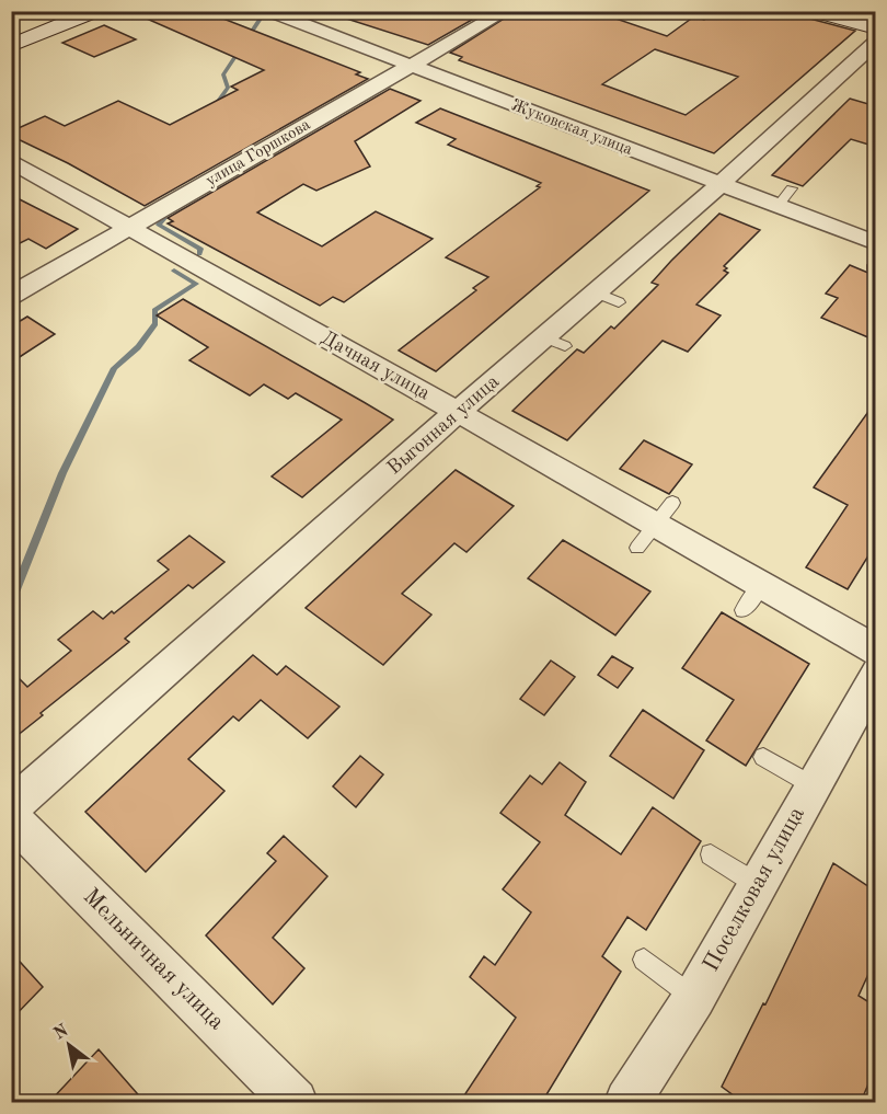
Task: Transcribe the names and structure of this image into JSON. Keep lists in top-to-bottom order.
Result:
{
  "streets": {
    "street": [
      "Жуковская улица",
      "улица Горшкова",
      "Дачная улица",
      "Выгонная улица",
      "Поселковая улица",
      "Мельничная улица"
    ]
  },
  "crossings": [
    ["Жуковская улица", "улица Горшкова"],
    ["Жуковская улица", "Выгонная улица"],
    ["улица Горшкова", "Дачная улица"],
    ["Дачная улица", "Выгонная улица"]
  ],
  "north": "top left"
}
